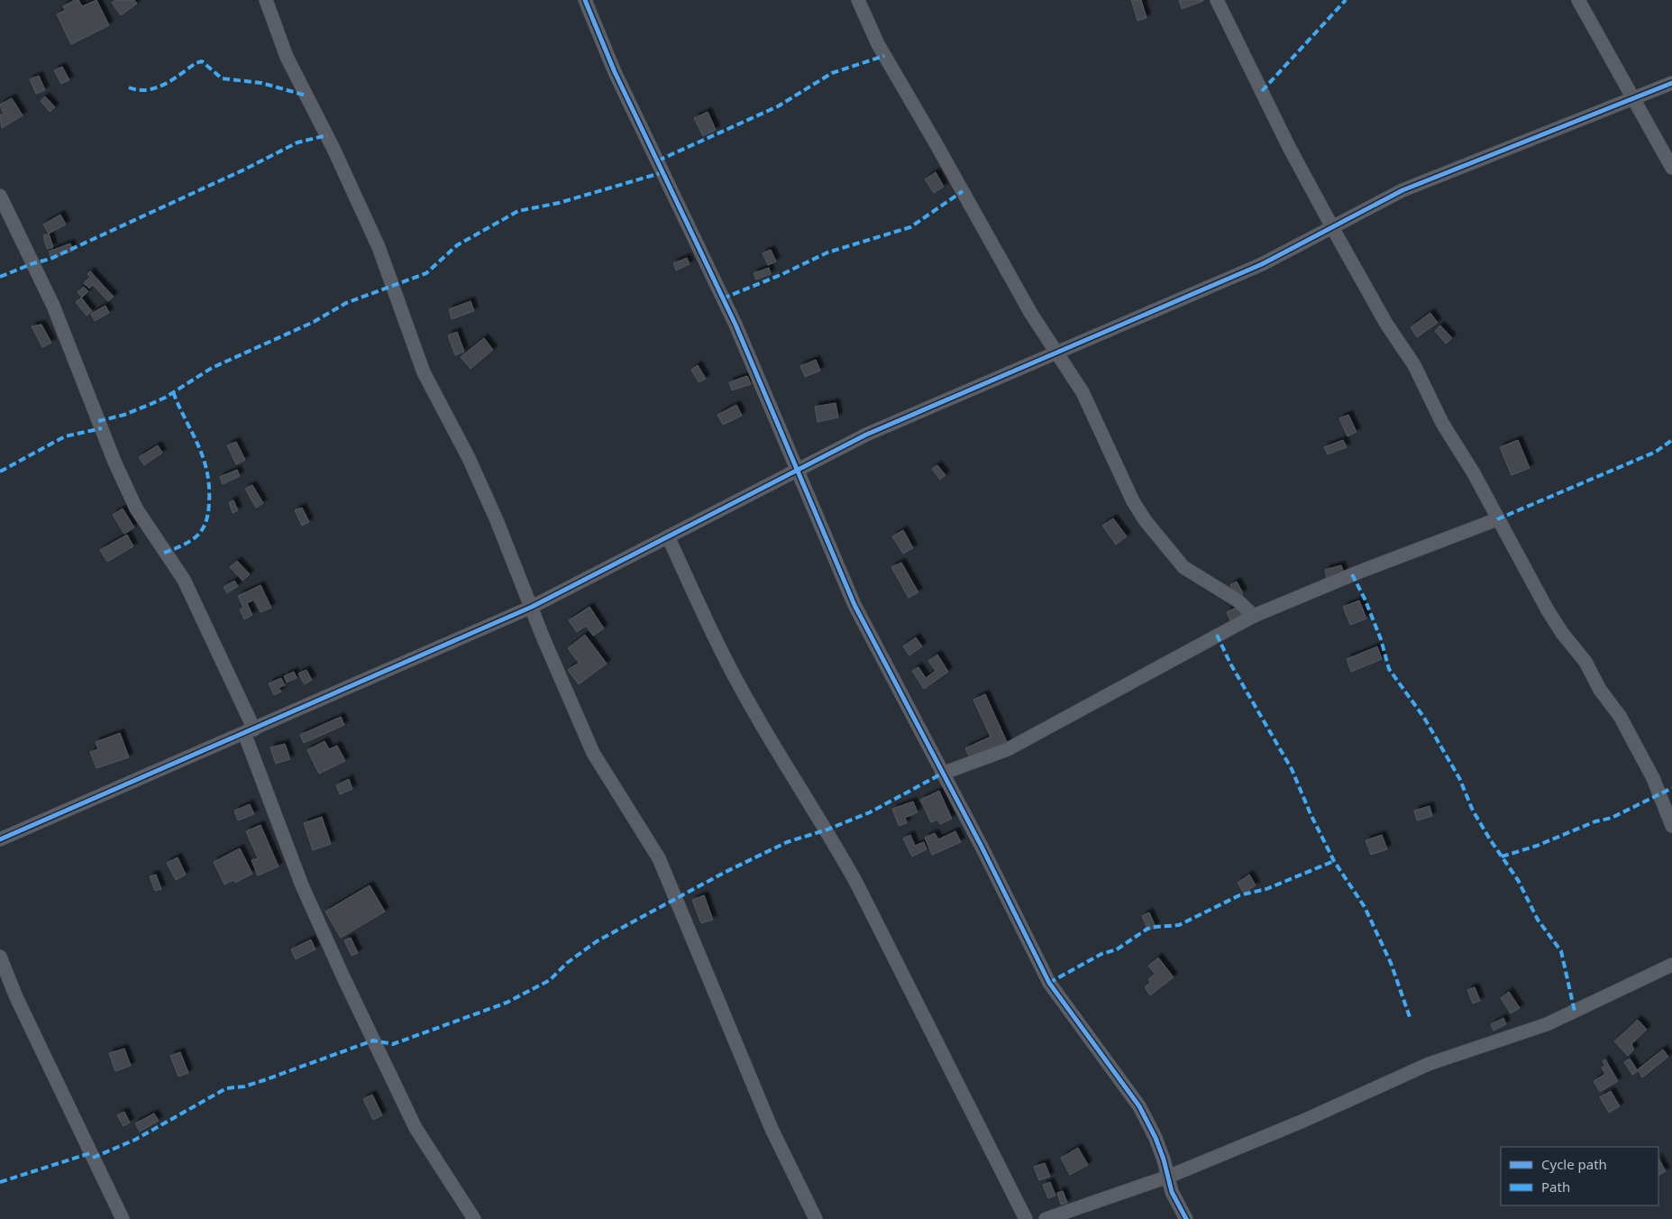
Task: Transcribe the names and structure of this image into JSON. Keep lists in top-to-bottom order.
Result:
{
  "legend": ["Cycle path", "Path"]
}
